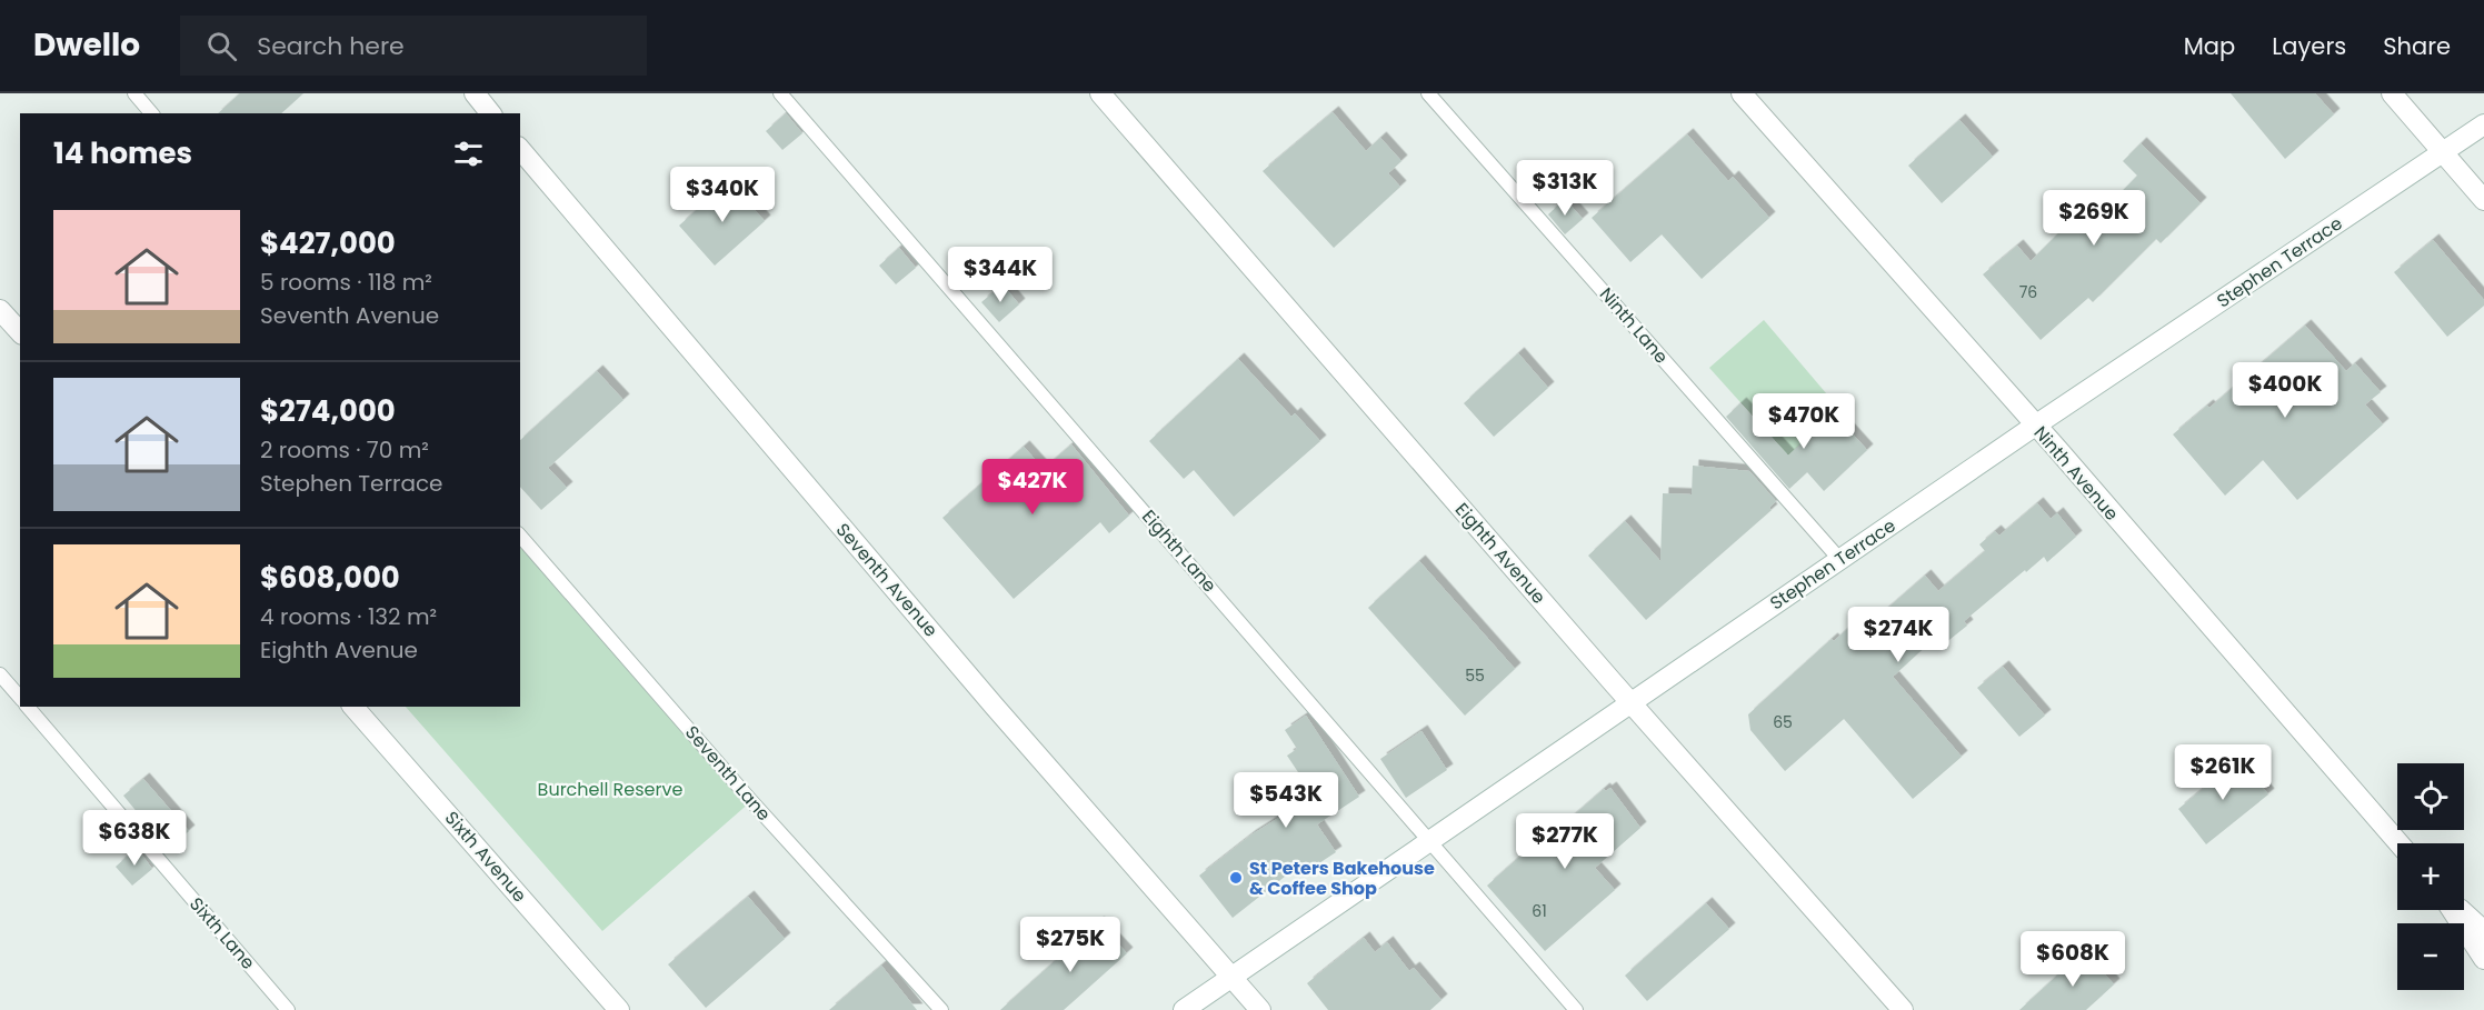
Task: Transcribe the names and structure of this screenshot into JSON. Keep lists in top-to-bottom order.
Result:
{
  "streets": {
    "street": [
      "Stephen Terrace",
      "Ninth Avenue",
      "Eighth Avenue",
      "Seventh Avenue",
      "Sixth Avenue"
    ],
    "lane": [
      "Ninth Lane",
      "Eighth Lane",
      "Seventh Lane",
      "Sixth Lane"
    ]
  },
  "crossings": [
    ["Stephen Terrace", "Ninth Lane"],
    ["Stephen Terrace", "Ninth Avenue"],
    ["Stephen Terrace", "Eighth Lane"],
    ["Stephen Terrace", "Eighth Avenue"],
    ["Stephen Terrace", "Seventh Avenue"]
  ],
  "parks": ["Burchell Reserve"],
  "places": ["St Peters Bakehouse & Coffee Shop"],
  "house_numbers": [
    "76",
    "55",
    "65",
    "61"
  ],
  "page": {
    "header": "Dwello",
    "search": "Search here",
    "nav": ["Map", "Layers", "Share"],
    "heading": "14 homes",
    "price": [
      "$313K",
      "$340K",
      "$269K",
      "$344K",
      "$400K",
      "$470K",
      "$427K",
      "$274K",
      "$261K",
      "$543K",
      "$638K",
      "$277K",
      "$275K",
      "$608K"
    ],
    "list": [
      {
        "name": "$427,000",
        "note": "5 rooms · 118 m² · Seventh Avenue"
      },
      {
        "name": "$274,000",
        "note": "2 rooms · 70 m² · Stephen Terrace"
      },
      {
        "name": "$608,000",
        "note": "4 rooms · 132 m² · Eighth Avenue"
      }
    ],
    "map_buttons": ["+", "−"]
  }
}
